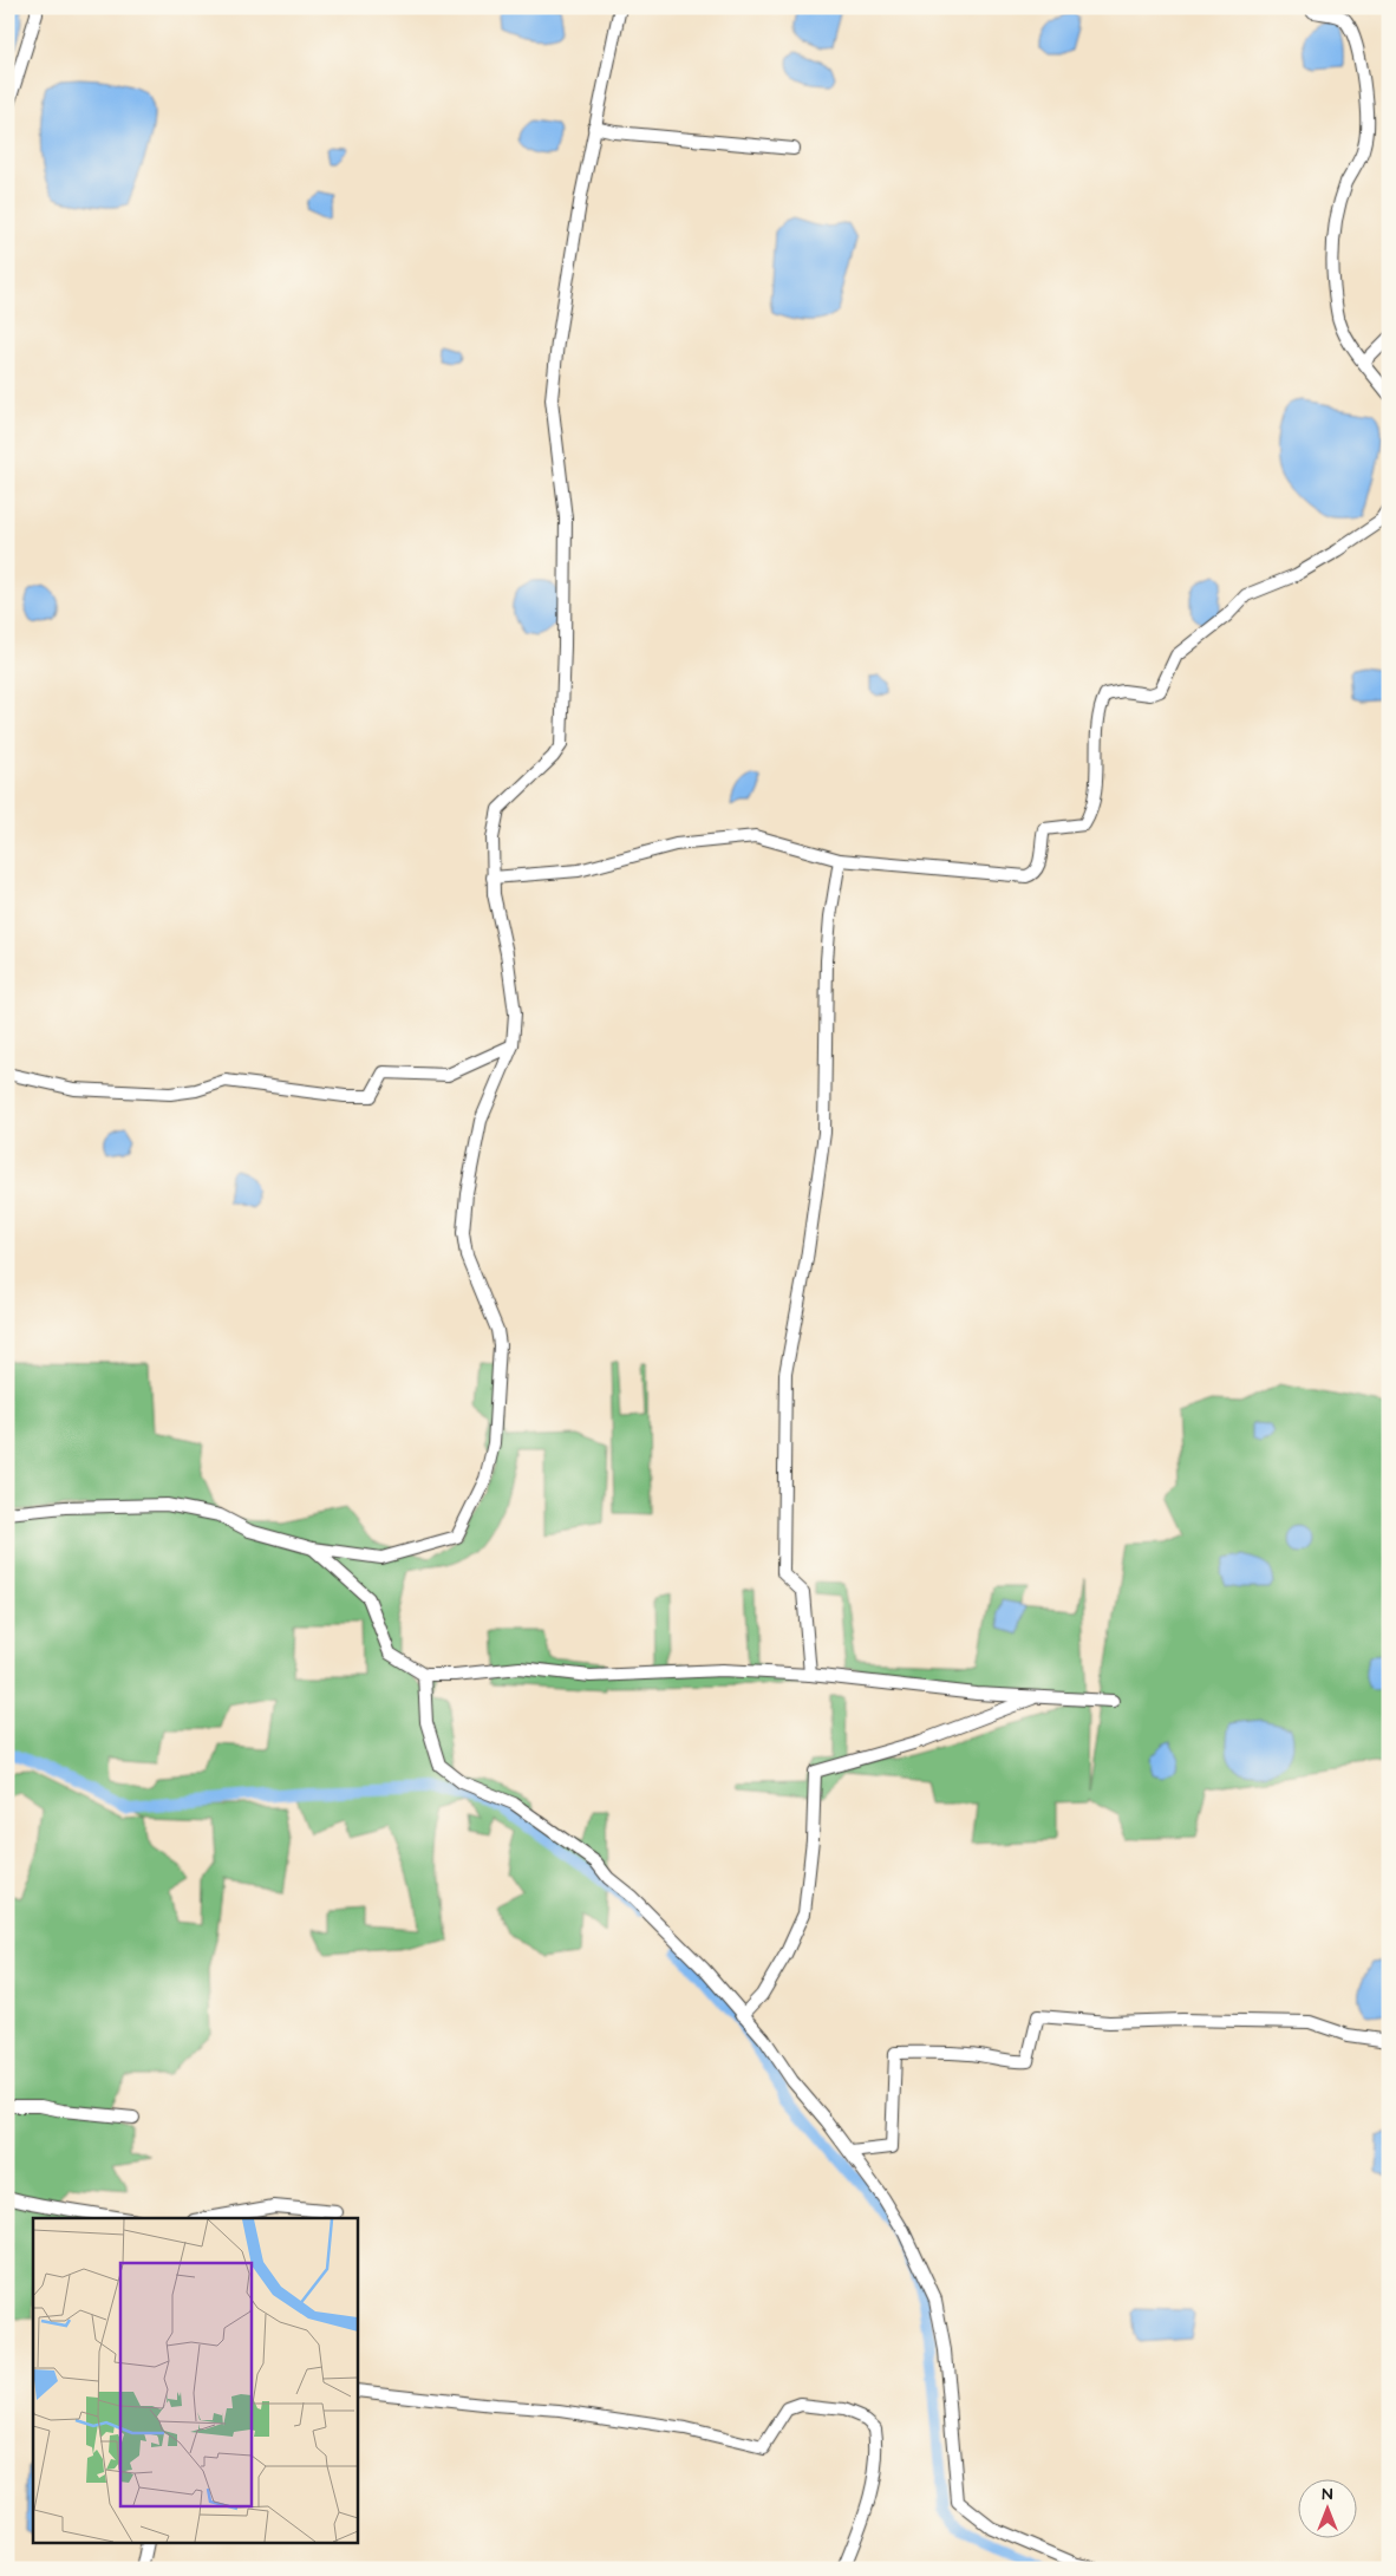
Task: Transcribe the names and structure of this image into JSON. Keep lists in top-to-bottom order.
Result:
{
  "north": "top"
}
